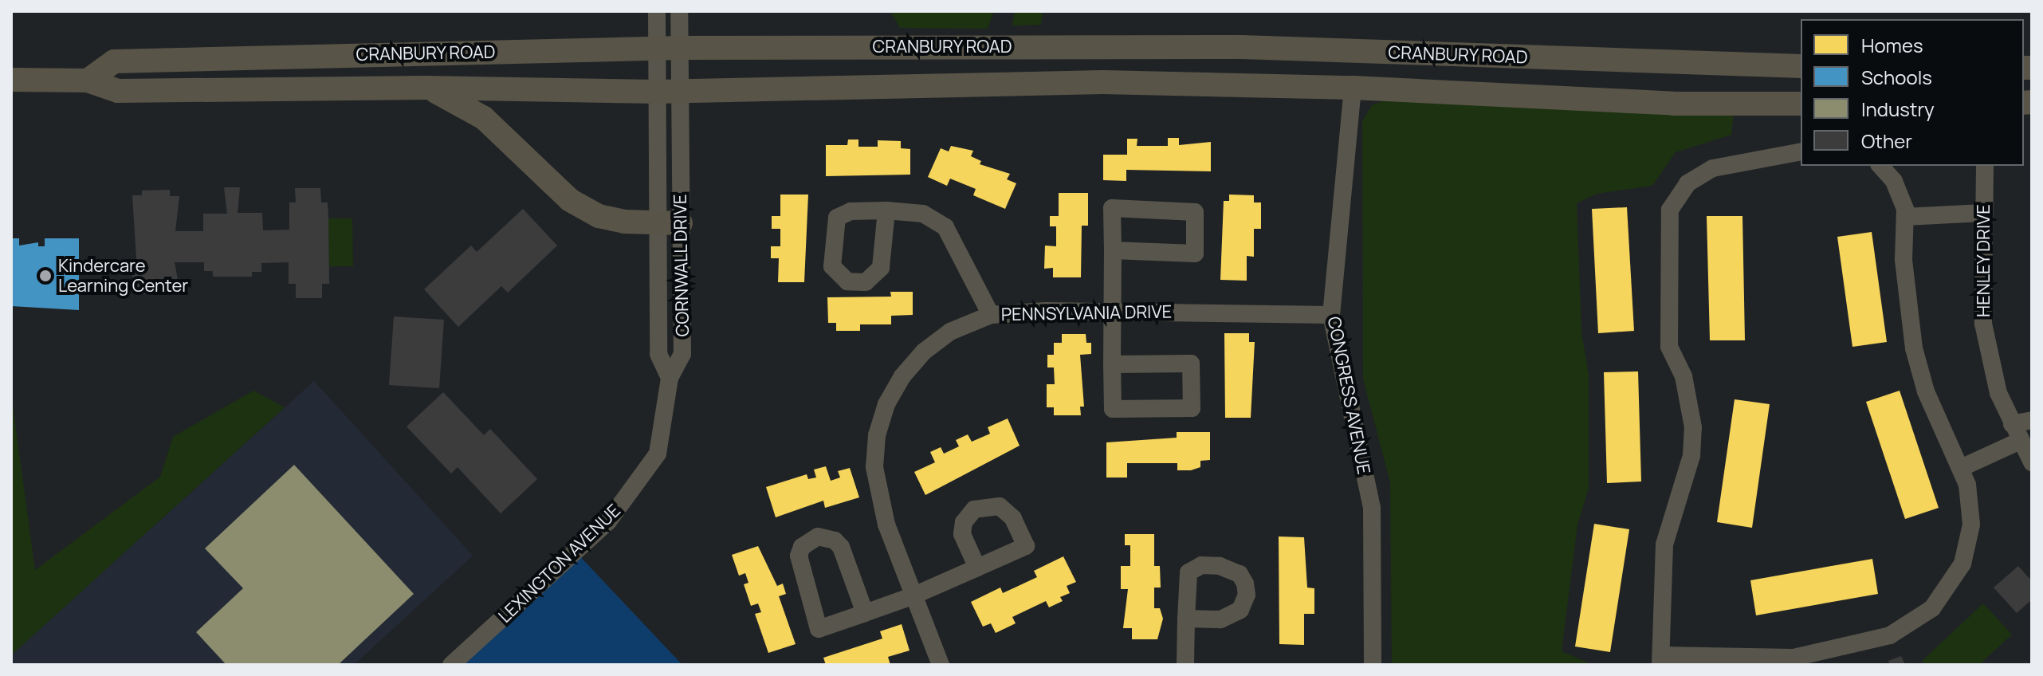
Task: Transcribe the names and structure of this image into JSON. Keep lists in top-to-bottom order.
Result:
{
  "streets": {
    "main road": ["CRANBURY ROAD"],
    "street": [
      "HENLEY DRIVE",
      "CORNWALL DRIVE",
      "PENNSYLVANIA DRIVE",
      "CONGRESS AVENUE",
      "LEXINGTON AVENUE"
    ]
  },
  "crossings": [
    ["CRANBURY ROAD", "CORNWALL DRIVE"],
    ["CRANBURY ROAD", "CONGRESS AVENUE"],
    ["CORNWALL DRIVE", "LEXINGTON AVENUE"],
    ["PENNSYLVANIA DRIVE", "CONGRESS AVENUE"]
  ],
  "places": ["Kindercare Learning Center"],
  "legend": [
    "Homes",
    "Schools",
    "Industry",
    "Other"
  ]
}
